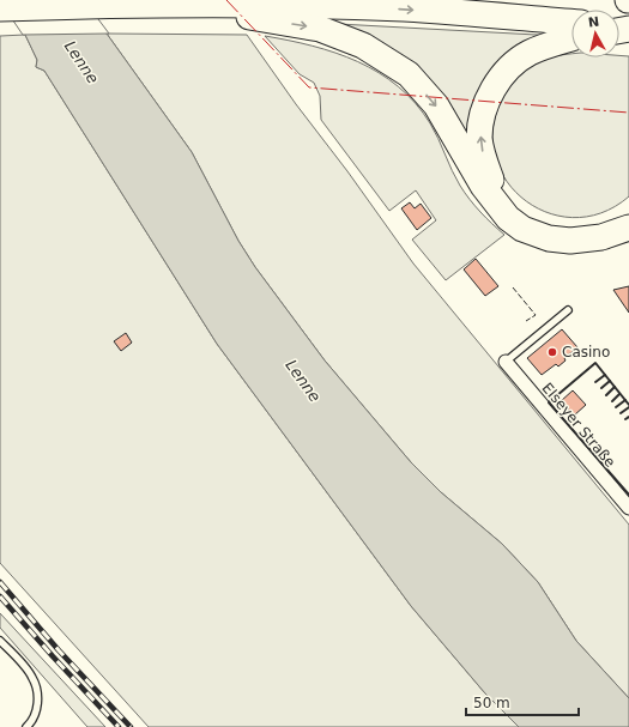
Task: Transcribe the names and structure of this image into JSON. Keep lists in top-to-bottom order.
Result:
{
  "streets": {
    "street": ["Elseyer Straße"]
  },
  "water": ["Lenne"],
  "places": ["Casino"],
  "scale_bar": "50 m",
  "north": "top"
}
